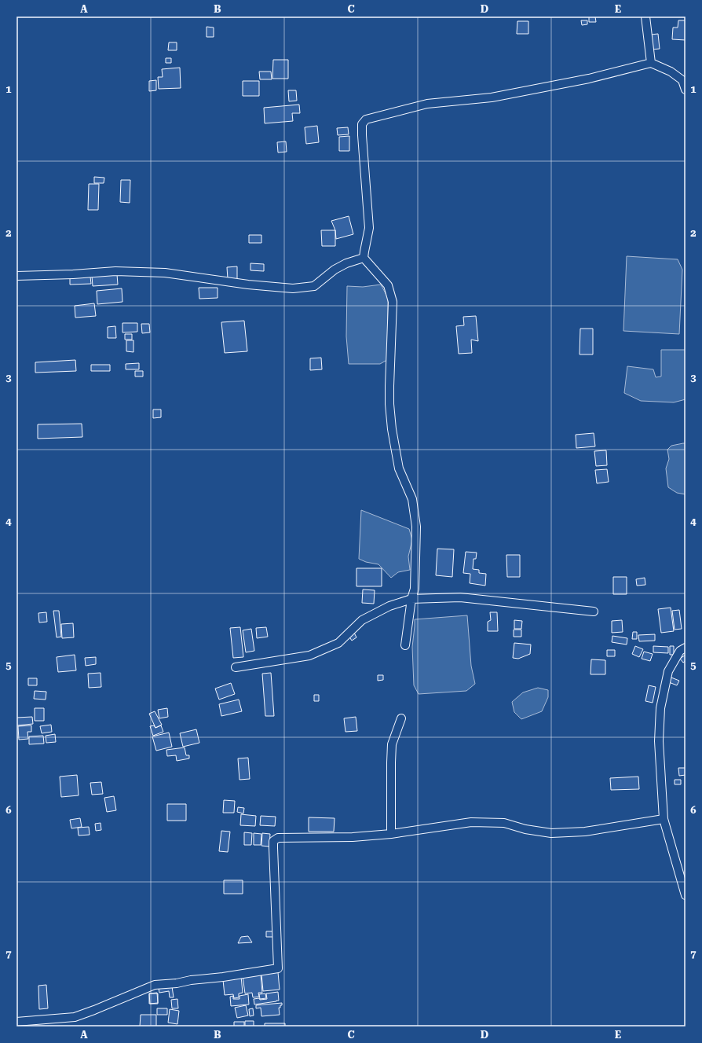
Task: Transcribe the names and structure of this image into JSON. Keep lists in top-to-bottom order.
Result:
{
  "grid": {
    "columns": [
      "A",
      "B",
      "C",
      "D",
      "E"
    ],
    "rows": [
      "1",
      "2",
      "3",
      "4",
      "5",
      "6",
      "7"
    ]
  }
}
